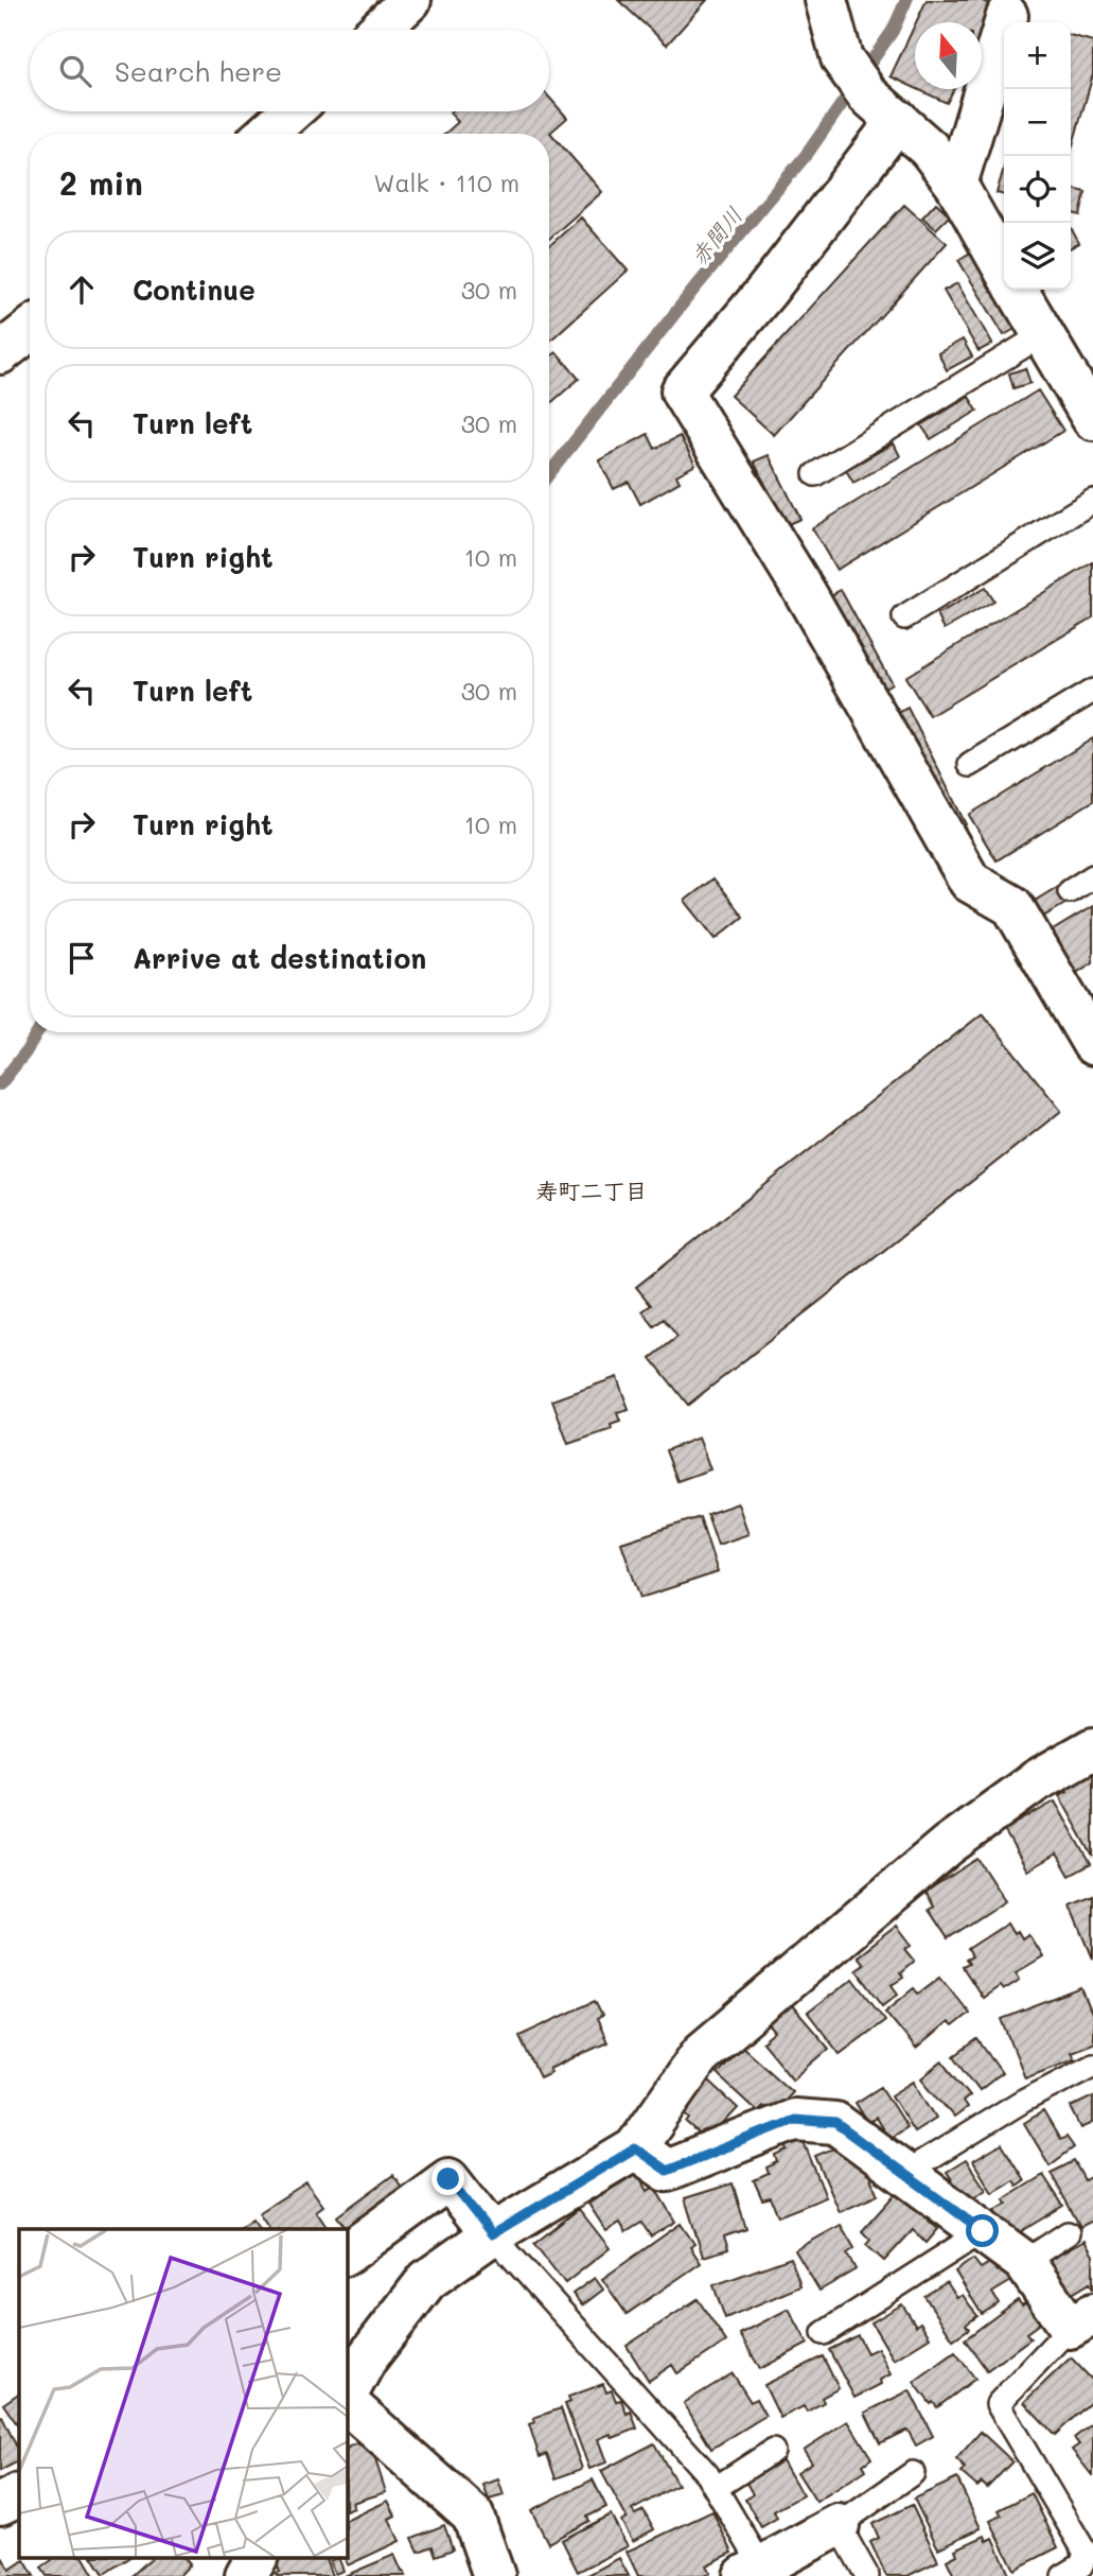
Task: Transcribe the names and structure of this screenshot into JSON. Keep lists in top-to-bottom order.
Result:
{
  "districts": ["寿町二丁目"],
  "water": ["赤間川"],
  "north": "top",
  "page": {
    "map_buttons": ["+", "−"],
    "search": "Search here",
    "heading": ["2 min", "Walk · 110 m"],
    "list": [
      ["Continue", "30 m"],
      ["Turn left", "30 m"],
      ["Turn right", "10 m"],
      ["Turn left", "30 m"],
      ["Turn right", "10 m"],
      "Arrive at destination"
    ]
  }
}
